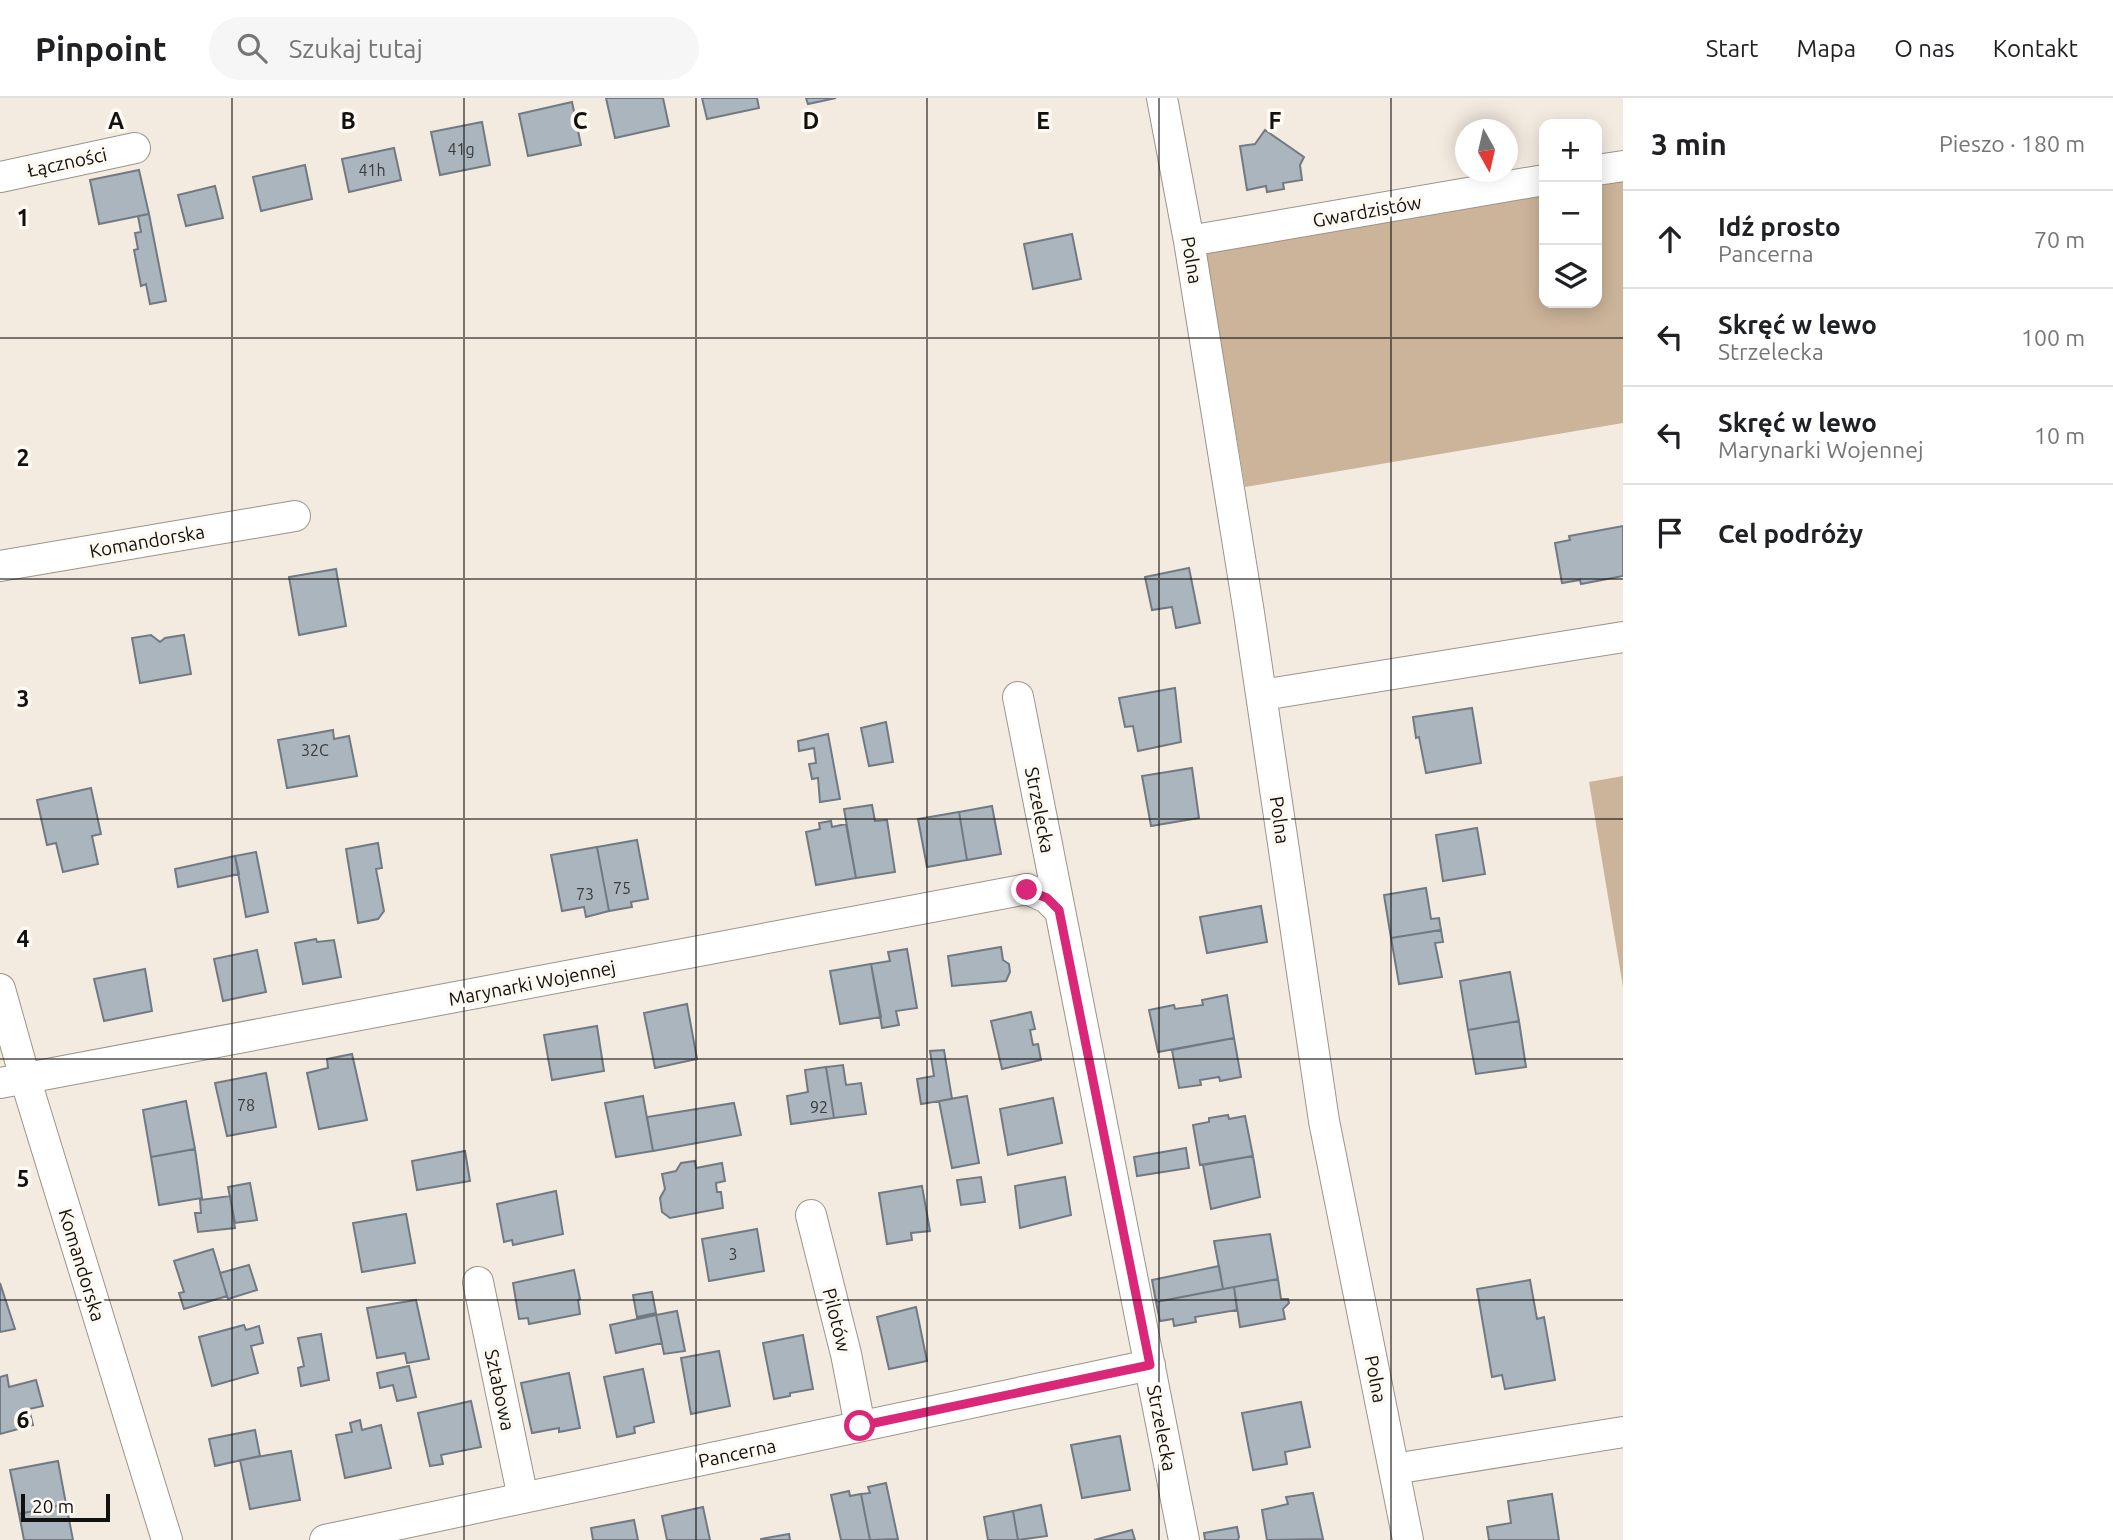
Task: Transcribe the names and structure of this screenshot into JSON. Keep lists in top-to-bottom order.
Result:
{
  "streets": {
    "street": [
      "Łączności",
      "Gwardzistów",
      "Polna",
      "Komandorska",
      "Strzelecka",
      "Marynarki Wojennej",
      "Pilotów",
      "Sztabowa",
      "Pancerna"
    ]
  },
  "crossings": [
    ["Gwardzistów", "Polna"],
    ["Komandorska", "Marynarki Wojennej"],
    ["Strzelecka", "Marynarki Wojennej"],
    ["Strzelecka", "Pancerna"],
    ["Pilotów", "Pancerna"],
    ["Sztabowa", "Pancerna"]
  ],
  "house_numbers": [
    "41g",
    "41h",
    "32C",
    "75",
    "73",
    "78",
    "92",
    "3"
  ],
  "scale_bar": "20 m",
  "north": "bottom",
  "page": {
    "header": "Pinpoint",
    "search": "Szukaj tutaj",
    "nav": [
      "Start",
      "Mapa",
      "O nas",
      "Kontakt"
    ],
    "heading": ["3 min", "Pieszo · 180 m"],
    "map_buttons": ["+", "−"],
    "list": [
      ["Idź prosto", "Pancerna", "70 m"],
      ["Skręć w lewo", "Strzelecka", "100 m"],
      ["Skręć w lewo", "Marynarki Wojennej", "10 m"],
      "Cel podróży"
    ],
    "scale": "20 m"
  },
  "grid": {
    "columns": [
      "A",
      "B",
      "C",
      "D",
      "E",
      "F"
    ],
    "rows": [
      "1",
      "2",
      "3",
      "4",
      "5",
      "6"
    ]
  }
}
